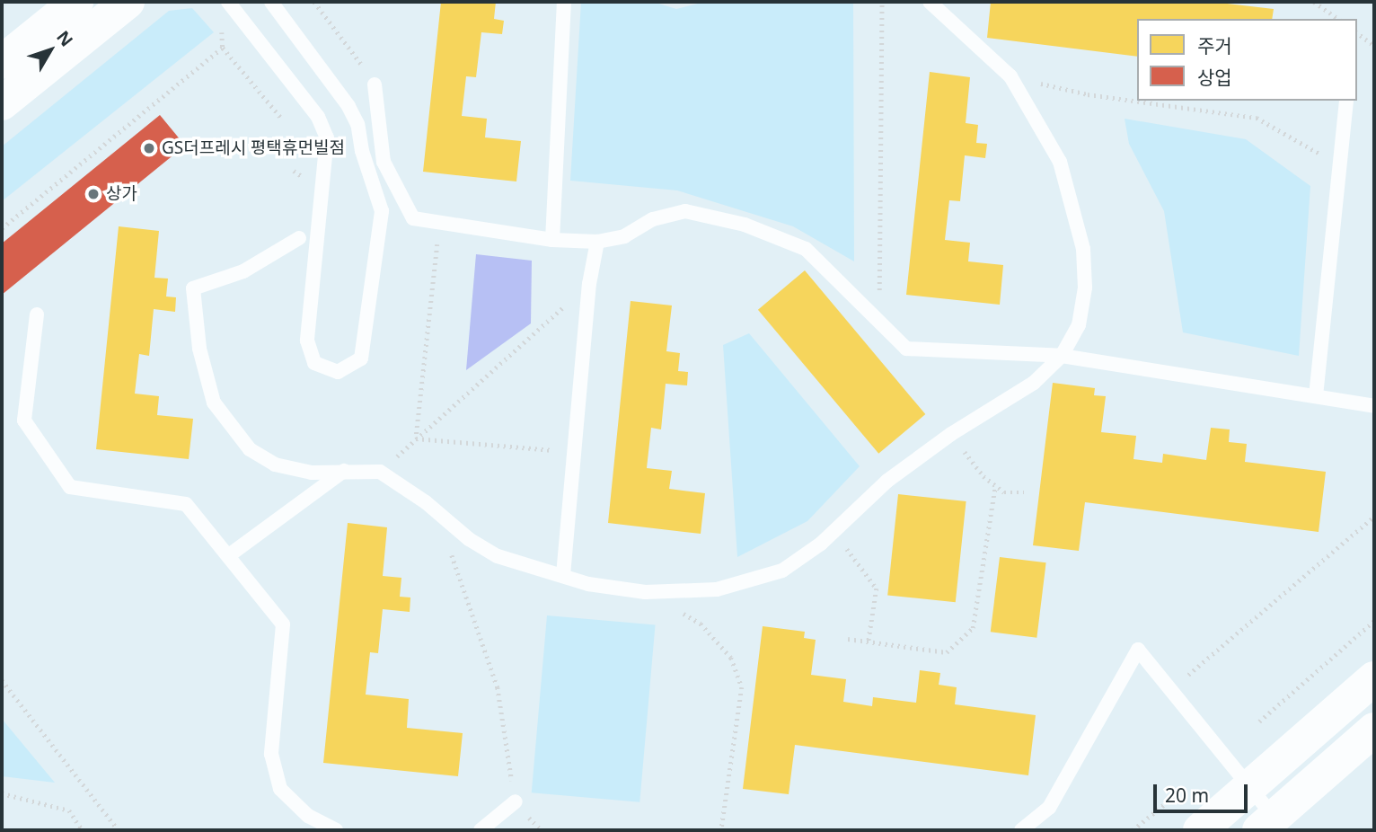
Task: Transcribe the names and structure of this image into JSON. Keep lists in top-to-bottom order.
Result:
{
  "places": ["GS더프레시 평택휴먼빌점", "상가"],
  "legend": ["주거", "상업"],
  "scale_bar": "20 m",
  "north": "top right"
}
